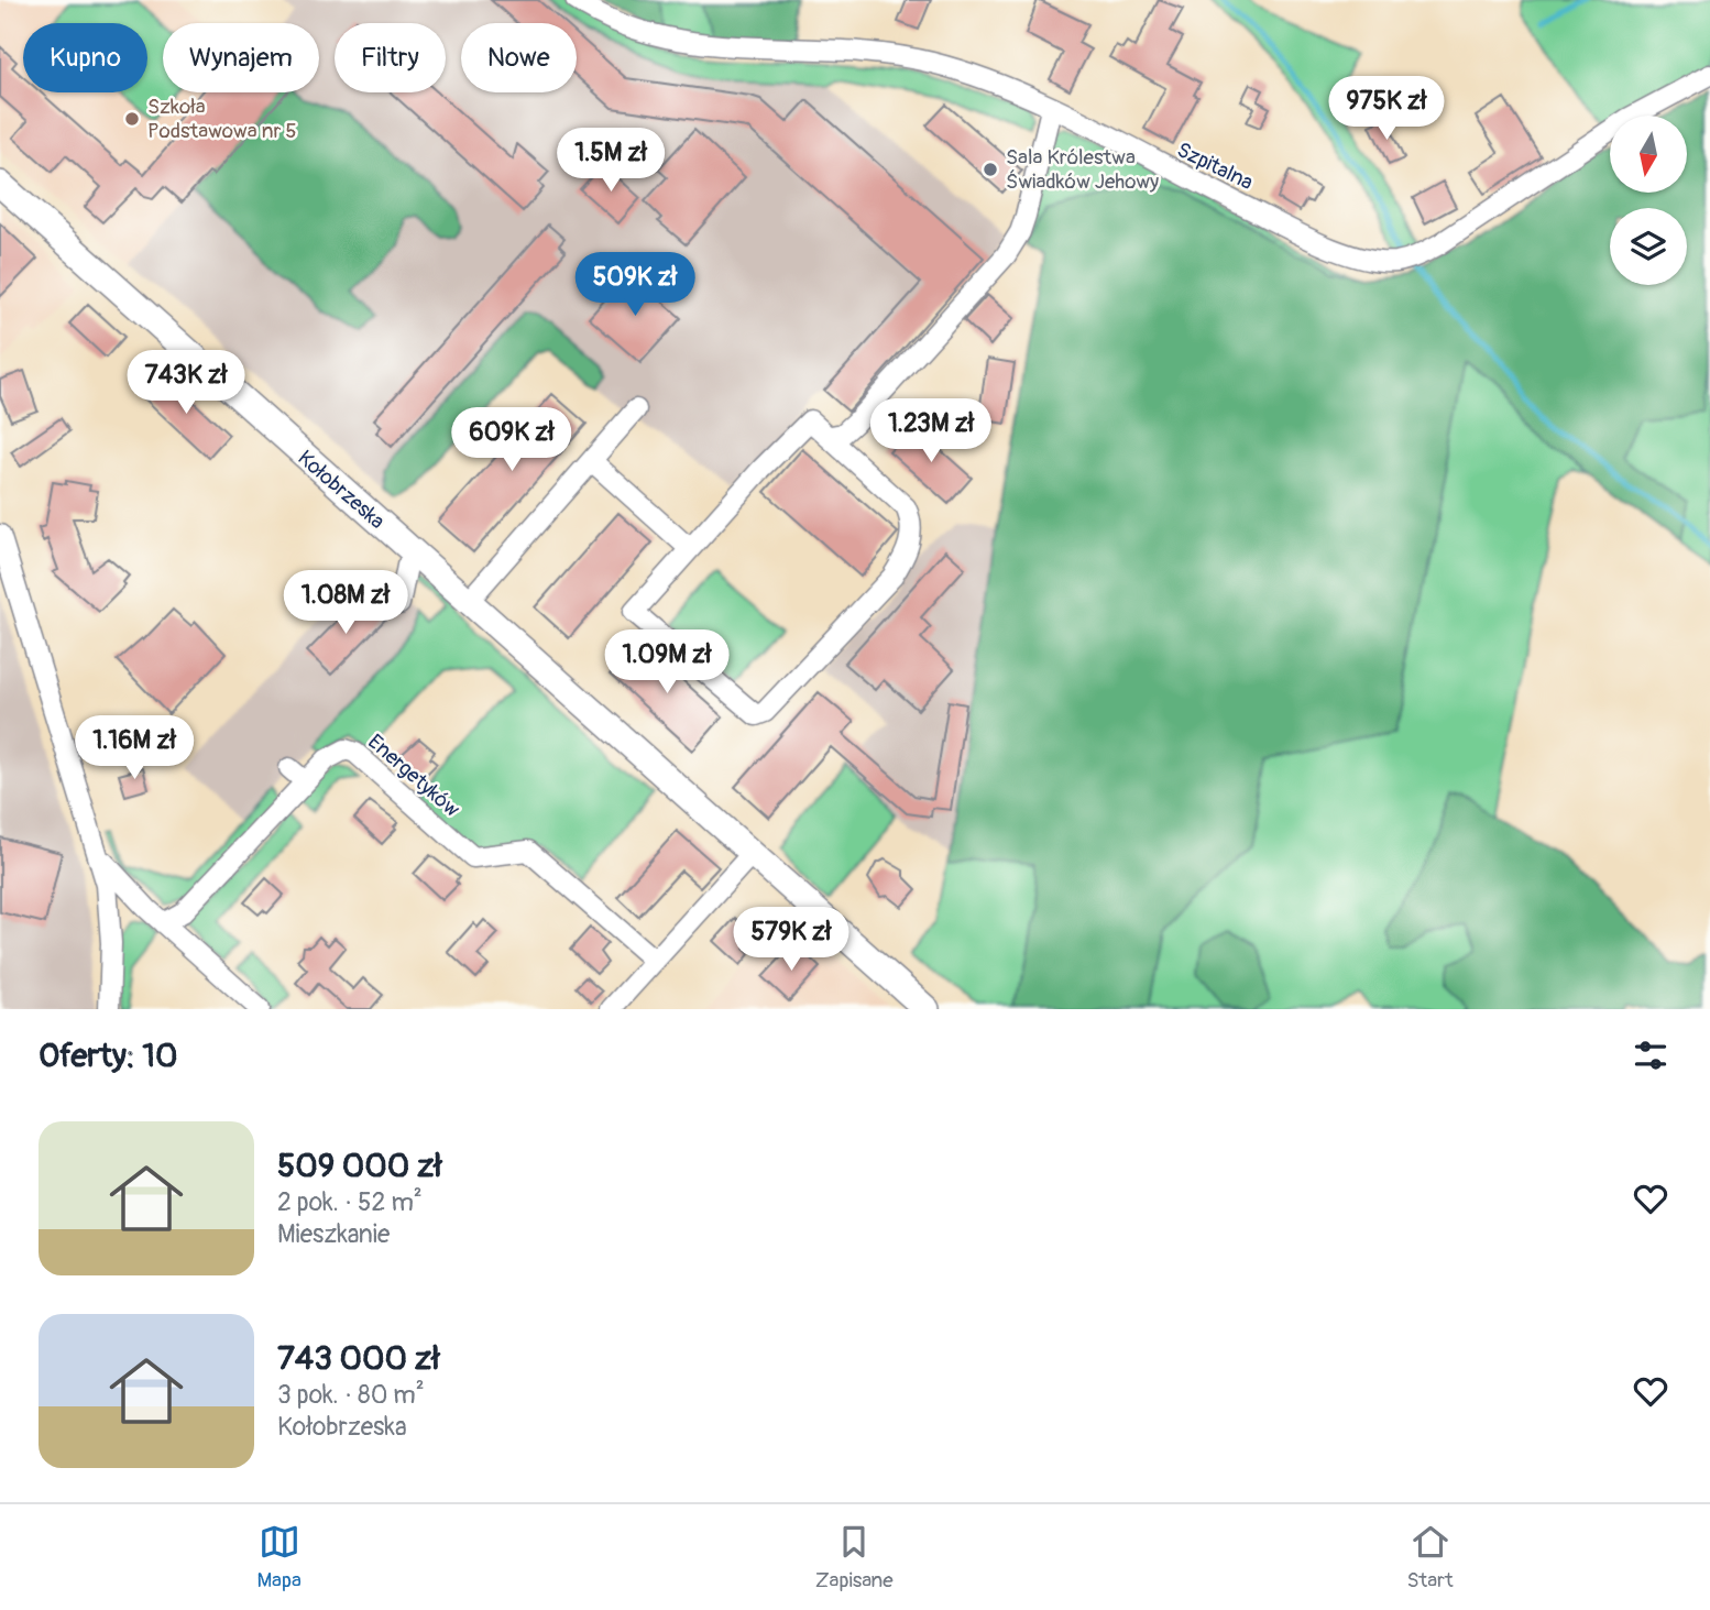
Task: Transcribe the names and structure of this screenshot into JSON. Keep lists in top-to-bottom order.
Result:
{
  "streets": {
    "main road": ["Kołobrzeska"],
    "street": ["Szpitalna", "Energetyków"]
  },
  "places": ["Szkoła Podstawowa nr 5", "Sala Królestwa Świadków Jehowy"],
  "north": "bottom",
  "page": {
    "chip": [
      "Kupno",
      "Wynajem",
      "Filtry",
      "Nowe"
    ],
    "price": [
      "975K zł",
      "1.5M zł",
      "509K zł",
      "743K zł",
      "1.23M zł",
      "609K zł",
      "1.08M zł",
      "1.09M zł",
      "1.16M zł",
      "579K zł"
    ],
    "heading": "Oferty: 10",
    "list": [
      {
        "name": "509 000 zł",
        "note": "2 pok. · 52 m² · Mieszkanie"
      },
      {
        "name": "743 000 zł",
        "note": "3 pok. · 80 m² · Kołobrzeska"
      }
    ],
    "tabs": ["Mapa", "Zapisane", "Start"]
  }
}
